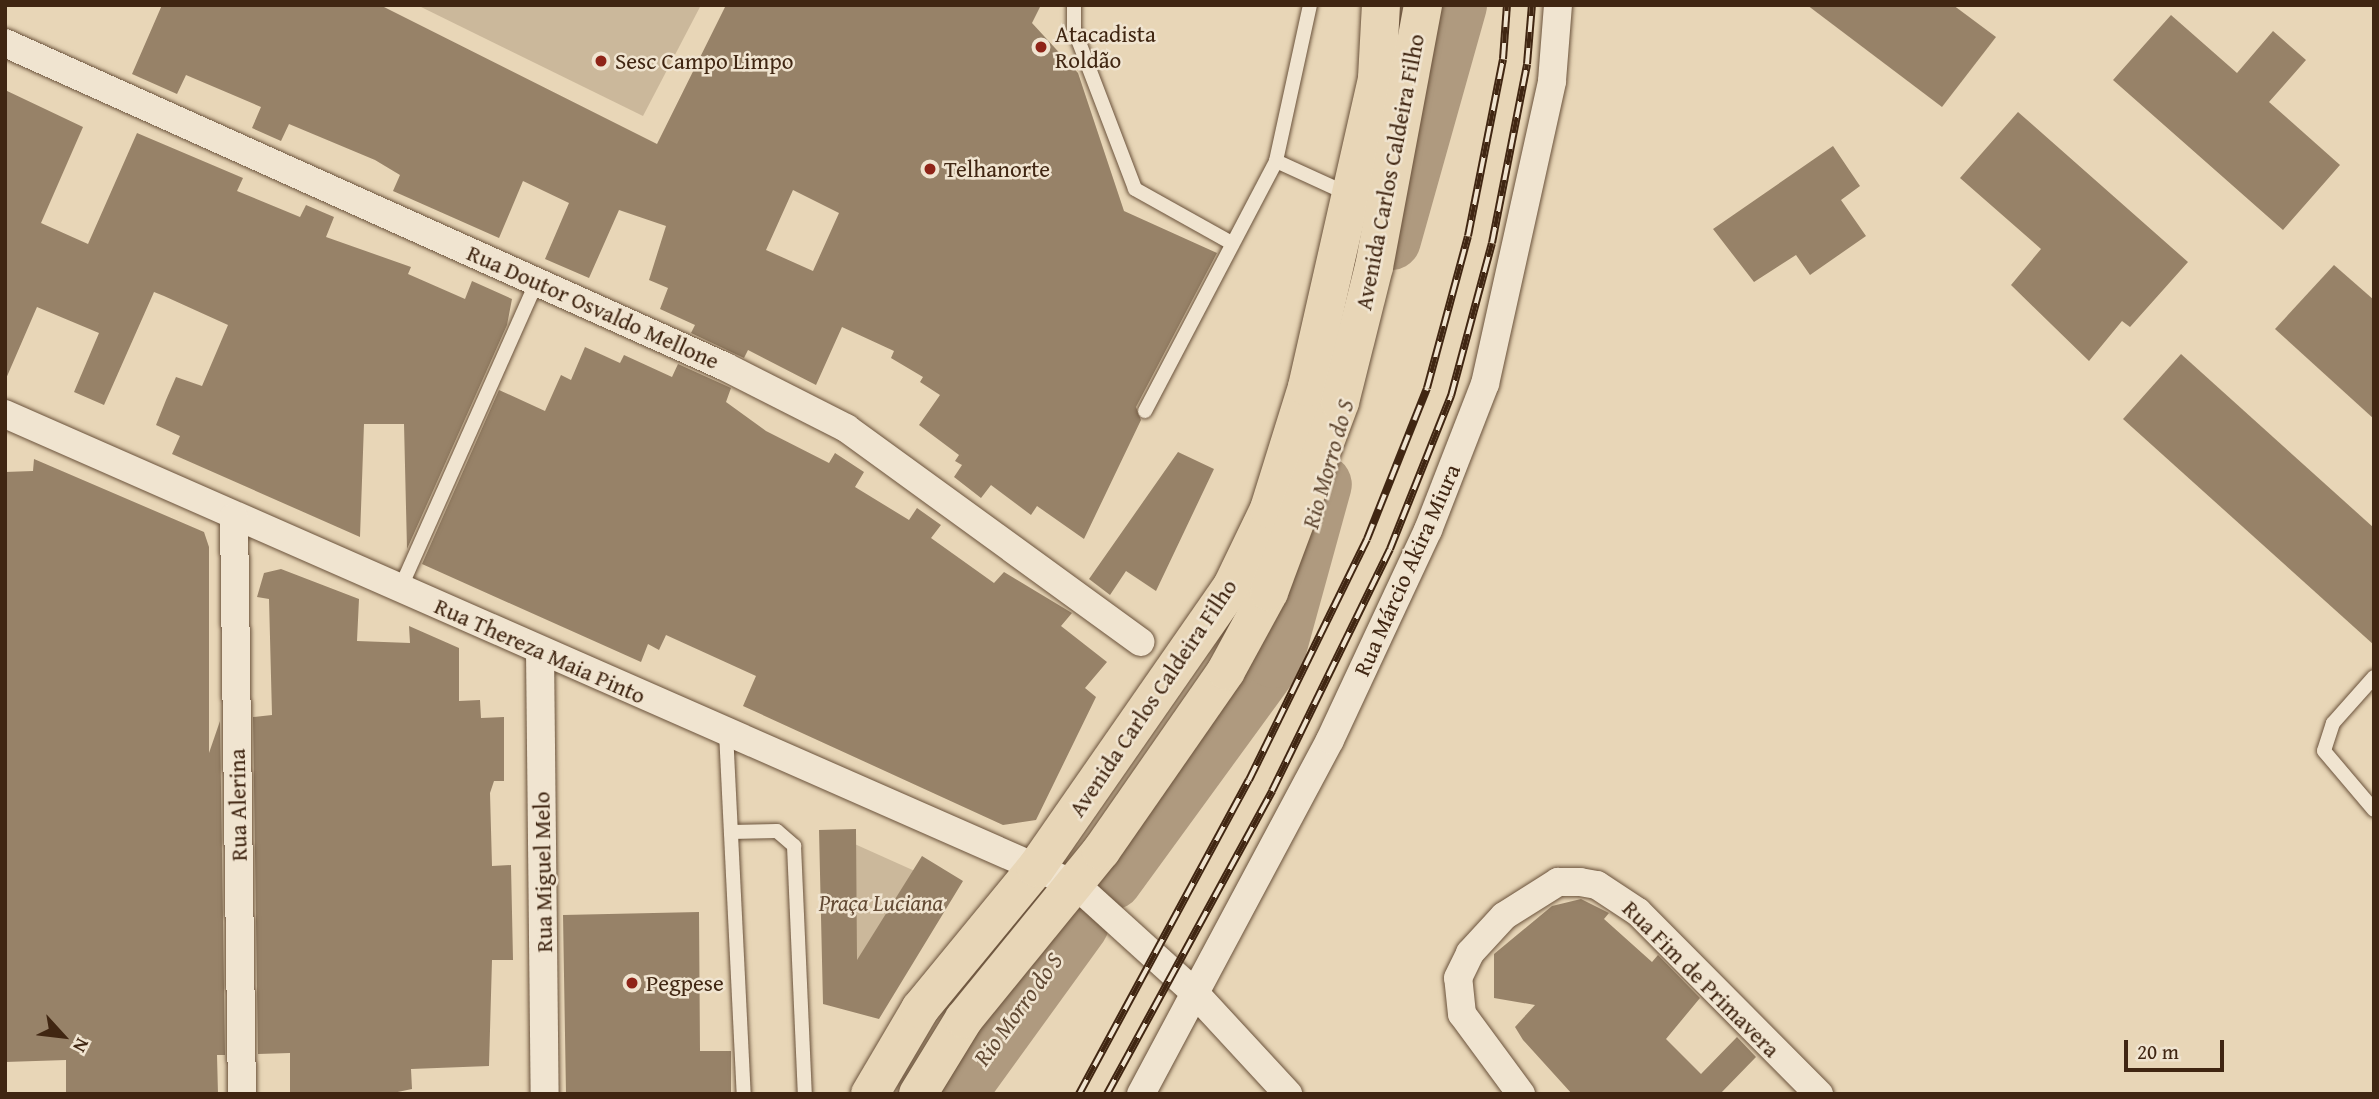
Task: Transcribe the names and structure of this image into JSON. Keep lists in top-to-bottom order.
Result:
{
  "streets": {
    "main road": ["Avenida Carlos Caldeira Filho"],
    "street": [
      "Rua Doutor Osvaldo Mellone",
      "Rua Márcio Akira Miura",
      "Rua Thereza Maia Pinto",
      "Rua Alerina",
      "Rua Miguel Melo",
      "Rua Fim de Primavera"
    ]
  },
  "crossings": [
    ["Avenida Carlos Caldeira Filho", "Rua Thereza Maia Pinto"],
    ["Rua Márcio Akira Miura", "Rua Thereza Maia Pinto"],
    ["Rua Thereza Maia Pinto", "Rua Alerina"],
    ["Rua Thereza Maia Pinto", "Rua Miguel Melo"]
  ],
  "water": ["Rio Morro do S"],
  "parks": ["Praça Luciana"],
  "places": [
    "Atacadista Roldão",
    "Sesc Campo Limpo",
    "Telhanorte",
    "Pegpese"
  ],
  "scale_bar": "20 m",
  "north": "bottom right"
}
